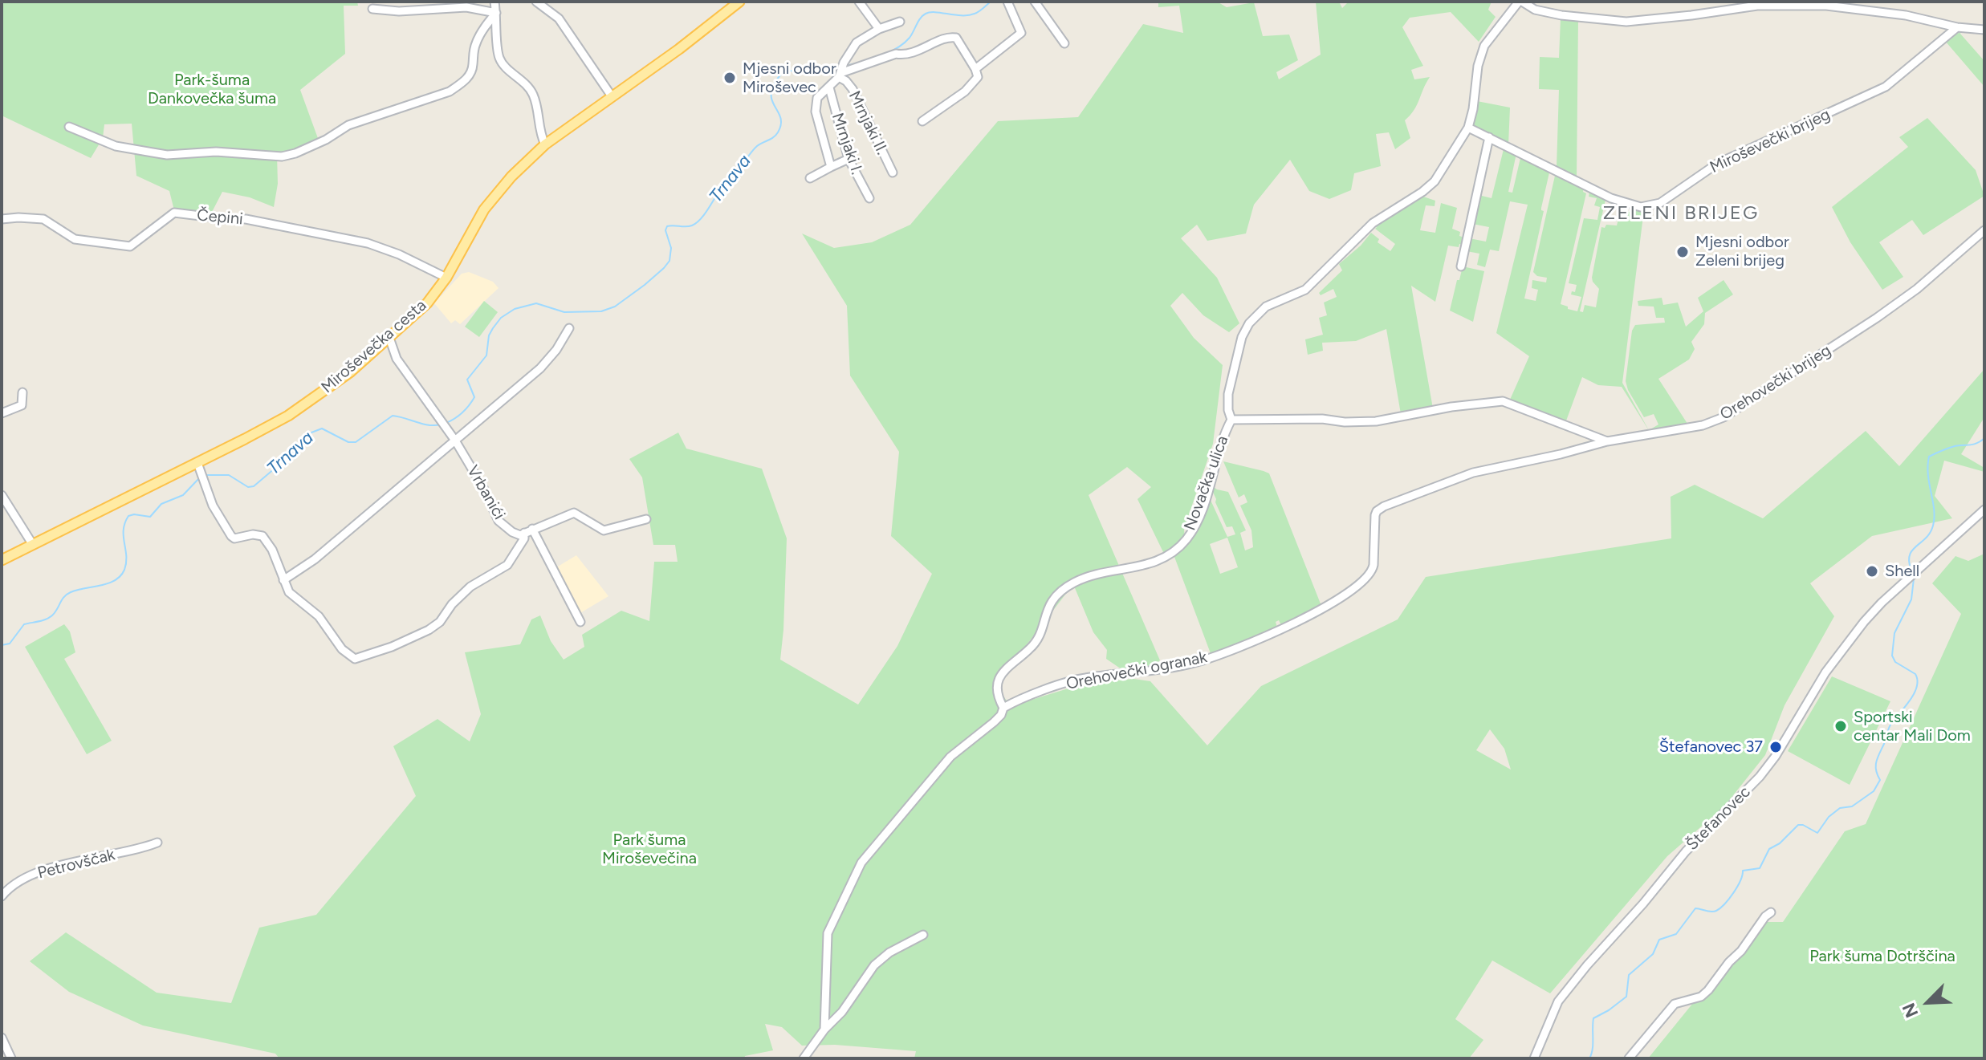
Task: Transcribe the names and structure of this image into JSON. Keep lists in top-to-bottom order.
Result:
{
  "streets": {
    "main road": ["Miroševečka cesta"],
    "street": [
      "Mrnjaki II.",
      "Miroševečki brijeg",
      "Mrnjaki I.",
      "Čepini",
      "Orehovečki brijeg",
      "Novačka ulica",
      "Vrbanići",
      "Orehovečki ogranak",
      "Štefanovec",
      "Petrovščak"
    ]
  },
  "crossings": [
    ["Miroševečki brijeg", "Novačka ulica"],
    ["Čepini", "Miroševečka cesta"],
    ["Miroševečka cesta", "Vrbanići"],
    ["Orehovečki brijeg", "Orehovečki ogranak"],
    ["Novačka ulica", "Orehovečki ogranak"]
  ],
  "districts": ["ZELENI BRIJEG"],
  "water": ["Trnava"],
  "parks": ["Park-šuma Dankovečka šuma", "Park šuma Miroševečina", "Park šuma Dotrščina"],
  "places": [
    "Mjesni odbor Miroševec",
    "Mjesni odbor Zeleni brijeg",
    "Shell",
    "Sportski centar Mali Dom",
    "Štefanovec 37"
  ],
  "north": "bottom left"
}
